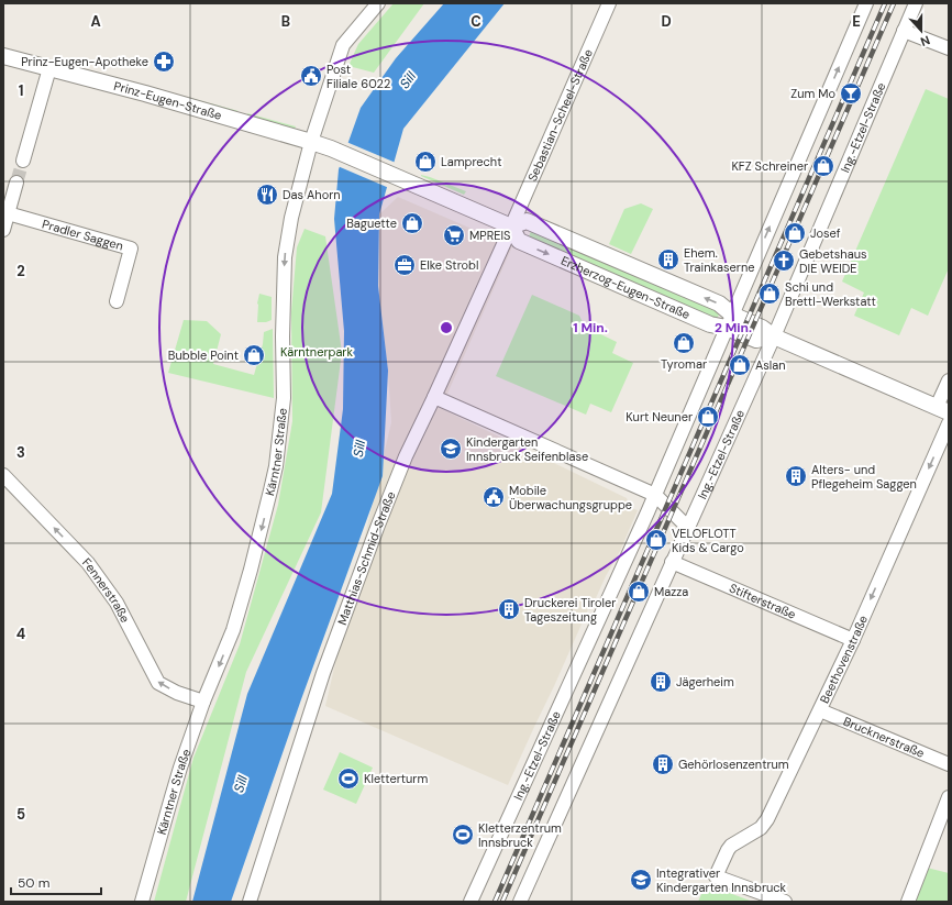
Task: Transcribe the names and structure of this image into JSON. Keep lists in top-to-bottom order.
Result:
{
  "streets": {
    "street": [
      "Prinz-Eugen-Straße",
      "Sebastian-Scheel-Straße",
      "Ing.-Etzel-Straße",
      "Pradler Saggen",
      "Erzherzog-Eugen-Straße",
      "Kärntner Straße",
      "Matthias-Schmid-Straße",
      "Fennerstraße",
      "Stifterstraße",
      "Beethovenstraße",
      "Brucknerstraße"
    ]
  },
  "crossings": [
    ["Prinz-Eugen-Straße", "Sebastian-Scheel-Straße"],
    ["Prinz-Eugen-Straße", "Erzherzog-Eugen-Straße"],
    ["Prinz-Eugen-Straße", "Kärntner Straße"],
    ["Prinz-Eugen-Straße", "Matthias-Schmid-Straße"],
    ["Sebastian-Scheel-Straße", "Erzherzog-Eugen-Straße"],
    ["Sebastian-Scheel-Straße", "Matthias-Schmid-Straße"],
    ["Ing.-Etzel-Straße", "Erzherzog-Eugen-Straße"],
    ["Ing.-Etzel-Straße", "Stifterstraße"],
    ["Erzherzog-Eugen-Straße", "Matthias-Schmid-Straße"],
    ["Kärntner Straße", "Fennerstraße"],
    ["Stifterstraße", "Beethovenstraße"],
    ["Beethovenstraße", "Brucknerstraße"]
  ],
  "one_way": ["Kärntner Straße", "Fennerstraße", "Beethovenstraße"],
  "water": ["Sill"],
  "parks": ["Kärntnerpark"],
  "places": {
    "pharmacy": ["Prinz-Eugen-Apotheke"],
    "public building": ["Post Filiale 6022", "Mobile Überwachungsgruppe"],
    "bar": ["Zum Mo"],
    "shop": [
      "Lamprecht",
      "KFZ Schreiner",
      "Baguette",
      "Josef",
      "Schi und Brettl-Werkstatt",
      "Tyromar",
      "Bubble Point",
      "Aslan",
      "Kurt Neuner",
      "VELOFLOTT Kids & Cargo",
      "Mazza"
    ],
    "restaurant": ["Das Ahorn"],
    "supermarket": ["MPREIS"],
    "building": [
      "Ehem. Trainkaserne",
      "Alters- und Pflegeheim Saggen",
      "Druckerei Tiroler Tageszeitung",
      "Jägerheim",
      "Gehörlosenzentrum"
    ],
    "church": ["Gebetshaus DIE WEIDE"],
    "office": ["Elke Strobl"],
    "school or university": ["Kindergarten Innsbruck Seifenblase", "Integrativer Kindergarten Innsbruck"],
    "sports": ["Kletterturm", "Kletterzentrum Innsbruck"]
  },
  "scale_bar": "50 m",
  "north": "bottom",
  "grid": {
    "columns": [
      "A",
      "B",
      "C",
      "D",
      "E"
    ],
    "rows": [
      "1",
      "2",
      "3",
      "4",
      "5"
    ]
  },
  "rings": ["1 Min.", "2 Min."]
}
